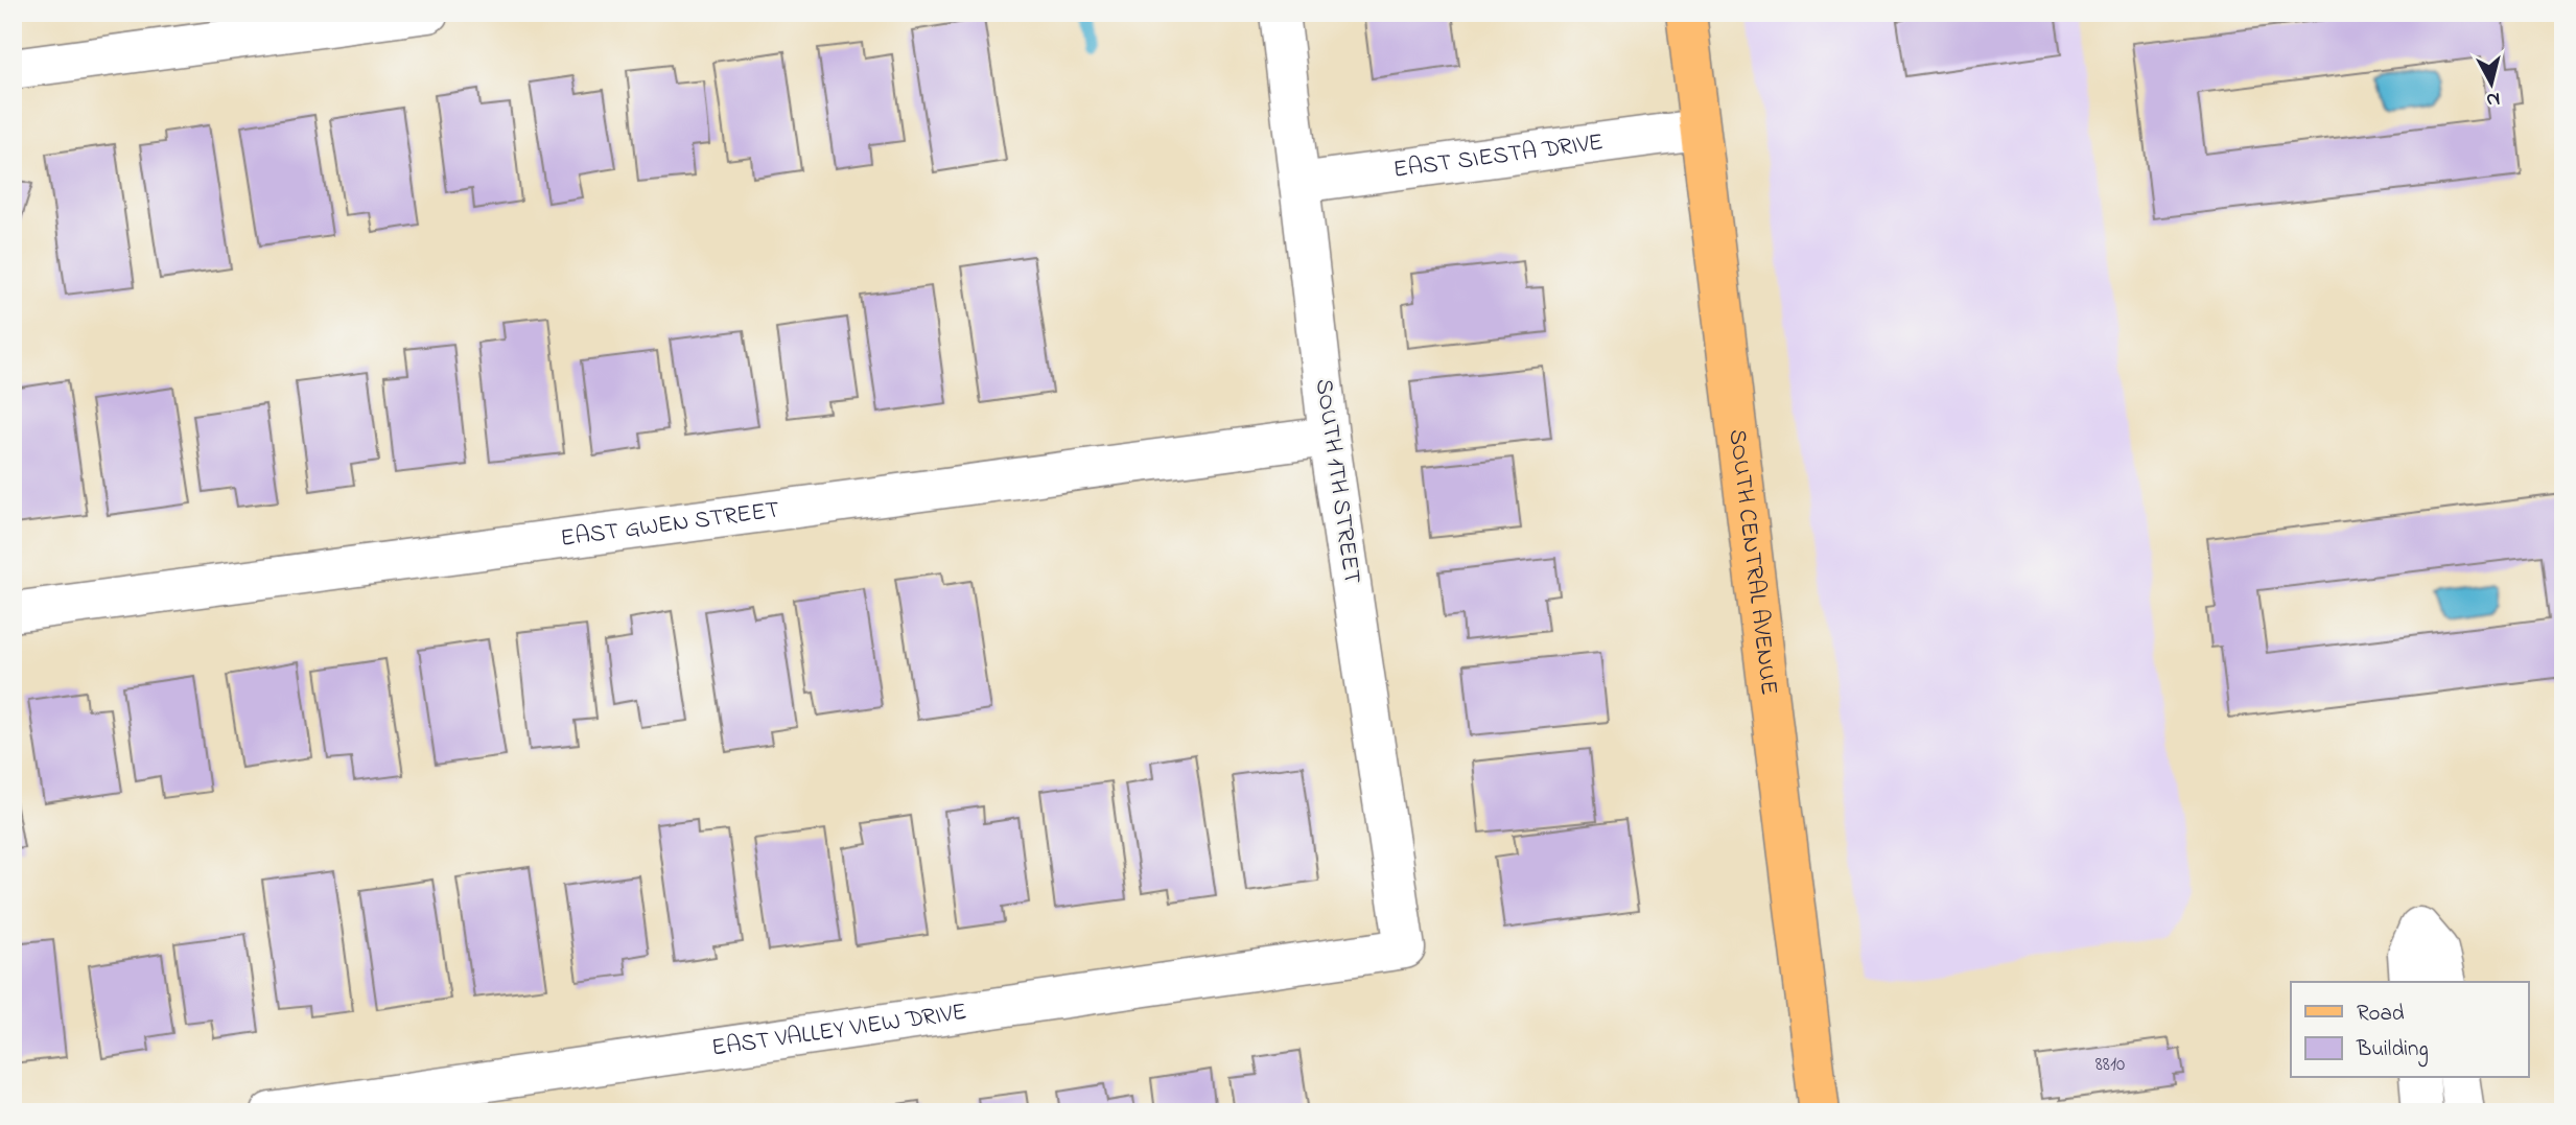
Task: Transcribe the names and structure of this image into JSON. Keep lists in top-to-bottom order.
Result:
{
  "streets": {
    "main road": ["SOUTH CENTRAL AVENUE"],
    "street": [
      "EAST SIESTA DRIVE",
      "SOUTH 1TH STREET",
      "EAST GWEN STREET",
      "EAST VALLEY VIEW DRIVE"
    ]
  },
  "crossings": [
    ["EAST SIESTA DRIVE", "SOUTH 1TH STREET"],
    ["EAST SIESTA DRIVE", "SOUTH CENTRAL AVENUE"],
    ["SOUTH 1TH STREET", "EAST GWEN STREET"],
    ["SOUTH 1TH STREET", "EAST VALLEY VIEW DRIVE"]
  ],
  "house_numbers": ["8810"],
  "legend": ["Road", "Building"],
  "north": "bottom"
}
